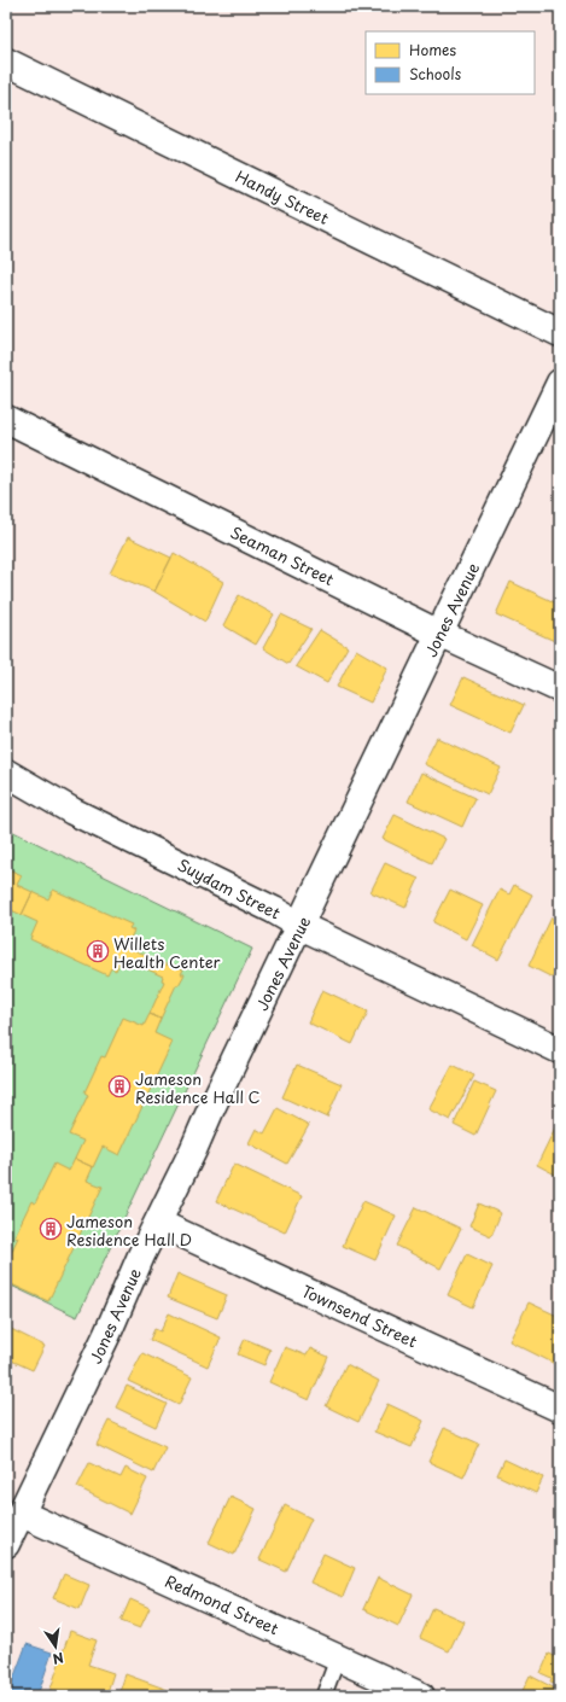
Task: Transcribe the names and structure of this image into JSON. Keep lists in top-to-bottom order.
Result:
{
  "streets": {
    "street": [
      "Handy Street",
      "Seaman Street",
      "Jones Avenue",
      "Suydam Street",
      "Townsend Street",
      "Redmond Street"
    ]
  },
  "crossings": [
    ["Seaman Street", "Jones Avenue"],
    ["Jones Avenue", "Suydam Street"],
    ["Jones Avenue", "Townsend Street"],
    ["Jones Avenue", "Redmond Street"]
  ],
  "places": {
    "building": ["Willets Health Center", "Jameson Residence Hall C", "Jameson Residence Hall D"]
  },
  "legend": ["Homes", "Schools"],
  "north": "bottom"
}
